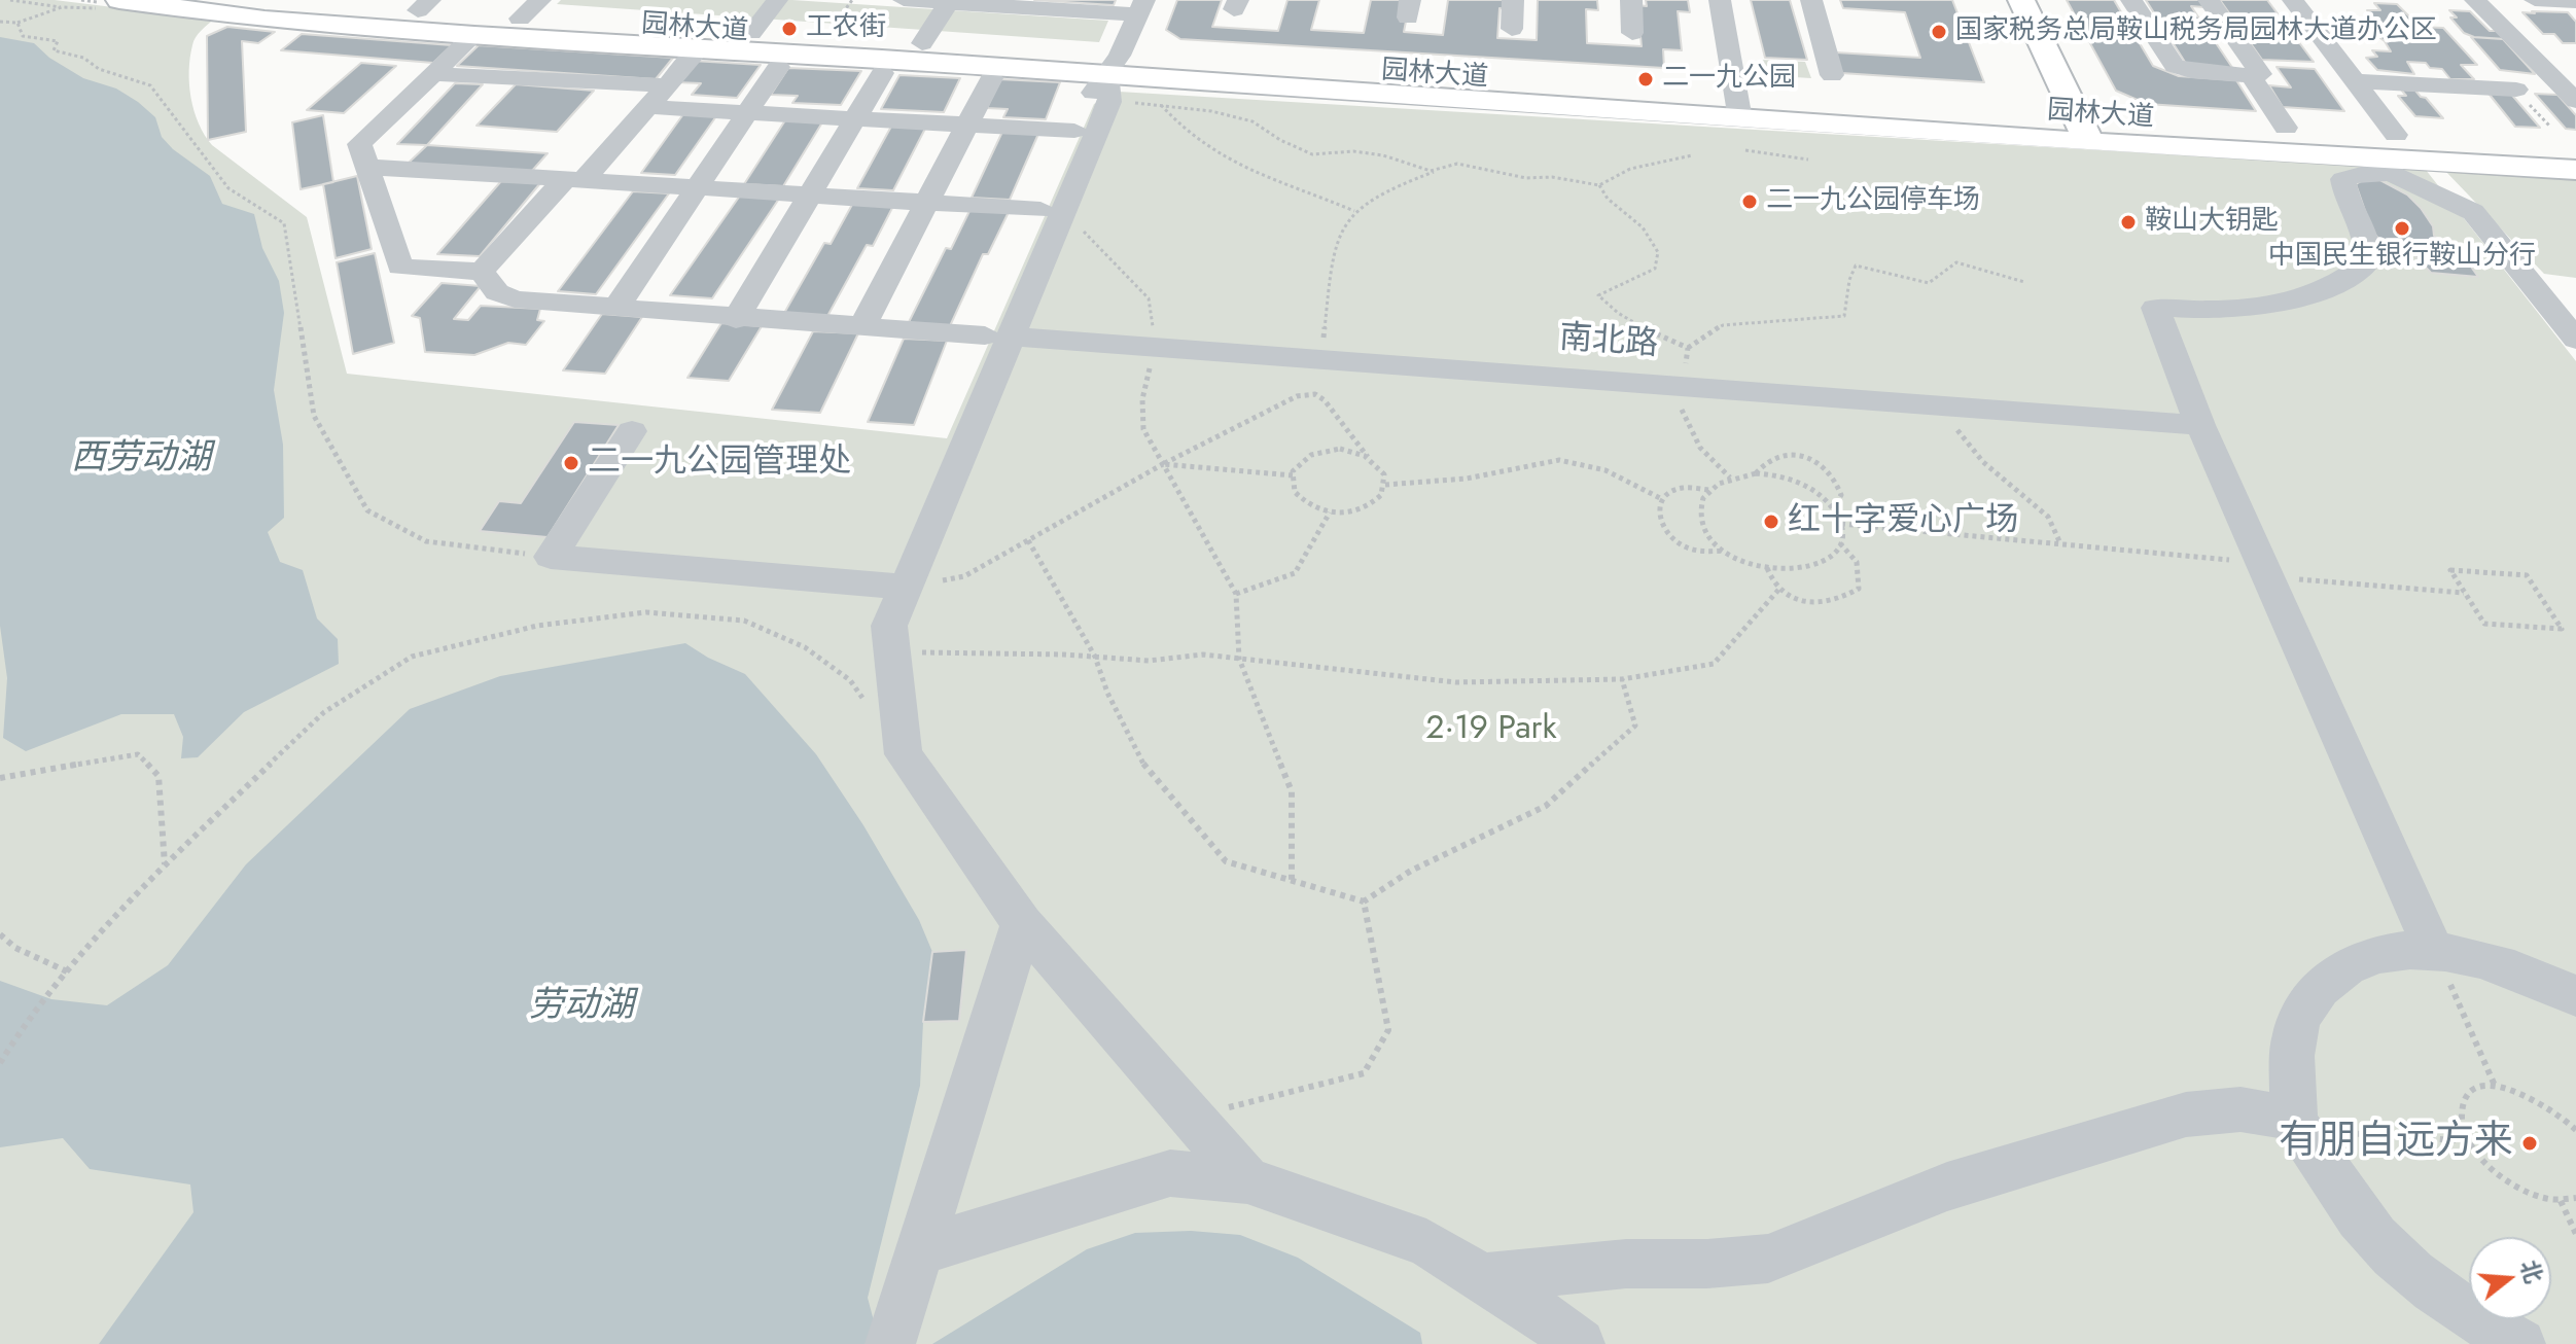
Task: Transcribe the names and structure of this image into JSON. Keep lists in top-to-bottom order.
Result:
{
  "streets": {
    "main road": ["园林大道"],
    "street": ["南北路"]
  },
  "water": ["西劳动湖", "劳动湖"],
  "parks": ["2·19 Park"],
  "places": [
    "工农街",
    "国家税务总局鞍山税务局园林大道办公区",
    "二一九公园",
    "二一九公园停车场",
    "鞍山大钥匙",
    "中国民生银行鞍山分行",
    "二一九公园管理处",
    "红十字爱心广场",
    "有朋自远方来"
  ],
  "north": "right"
}
